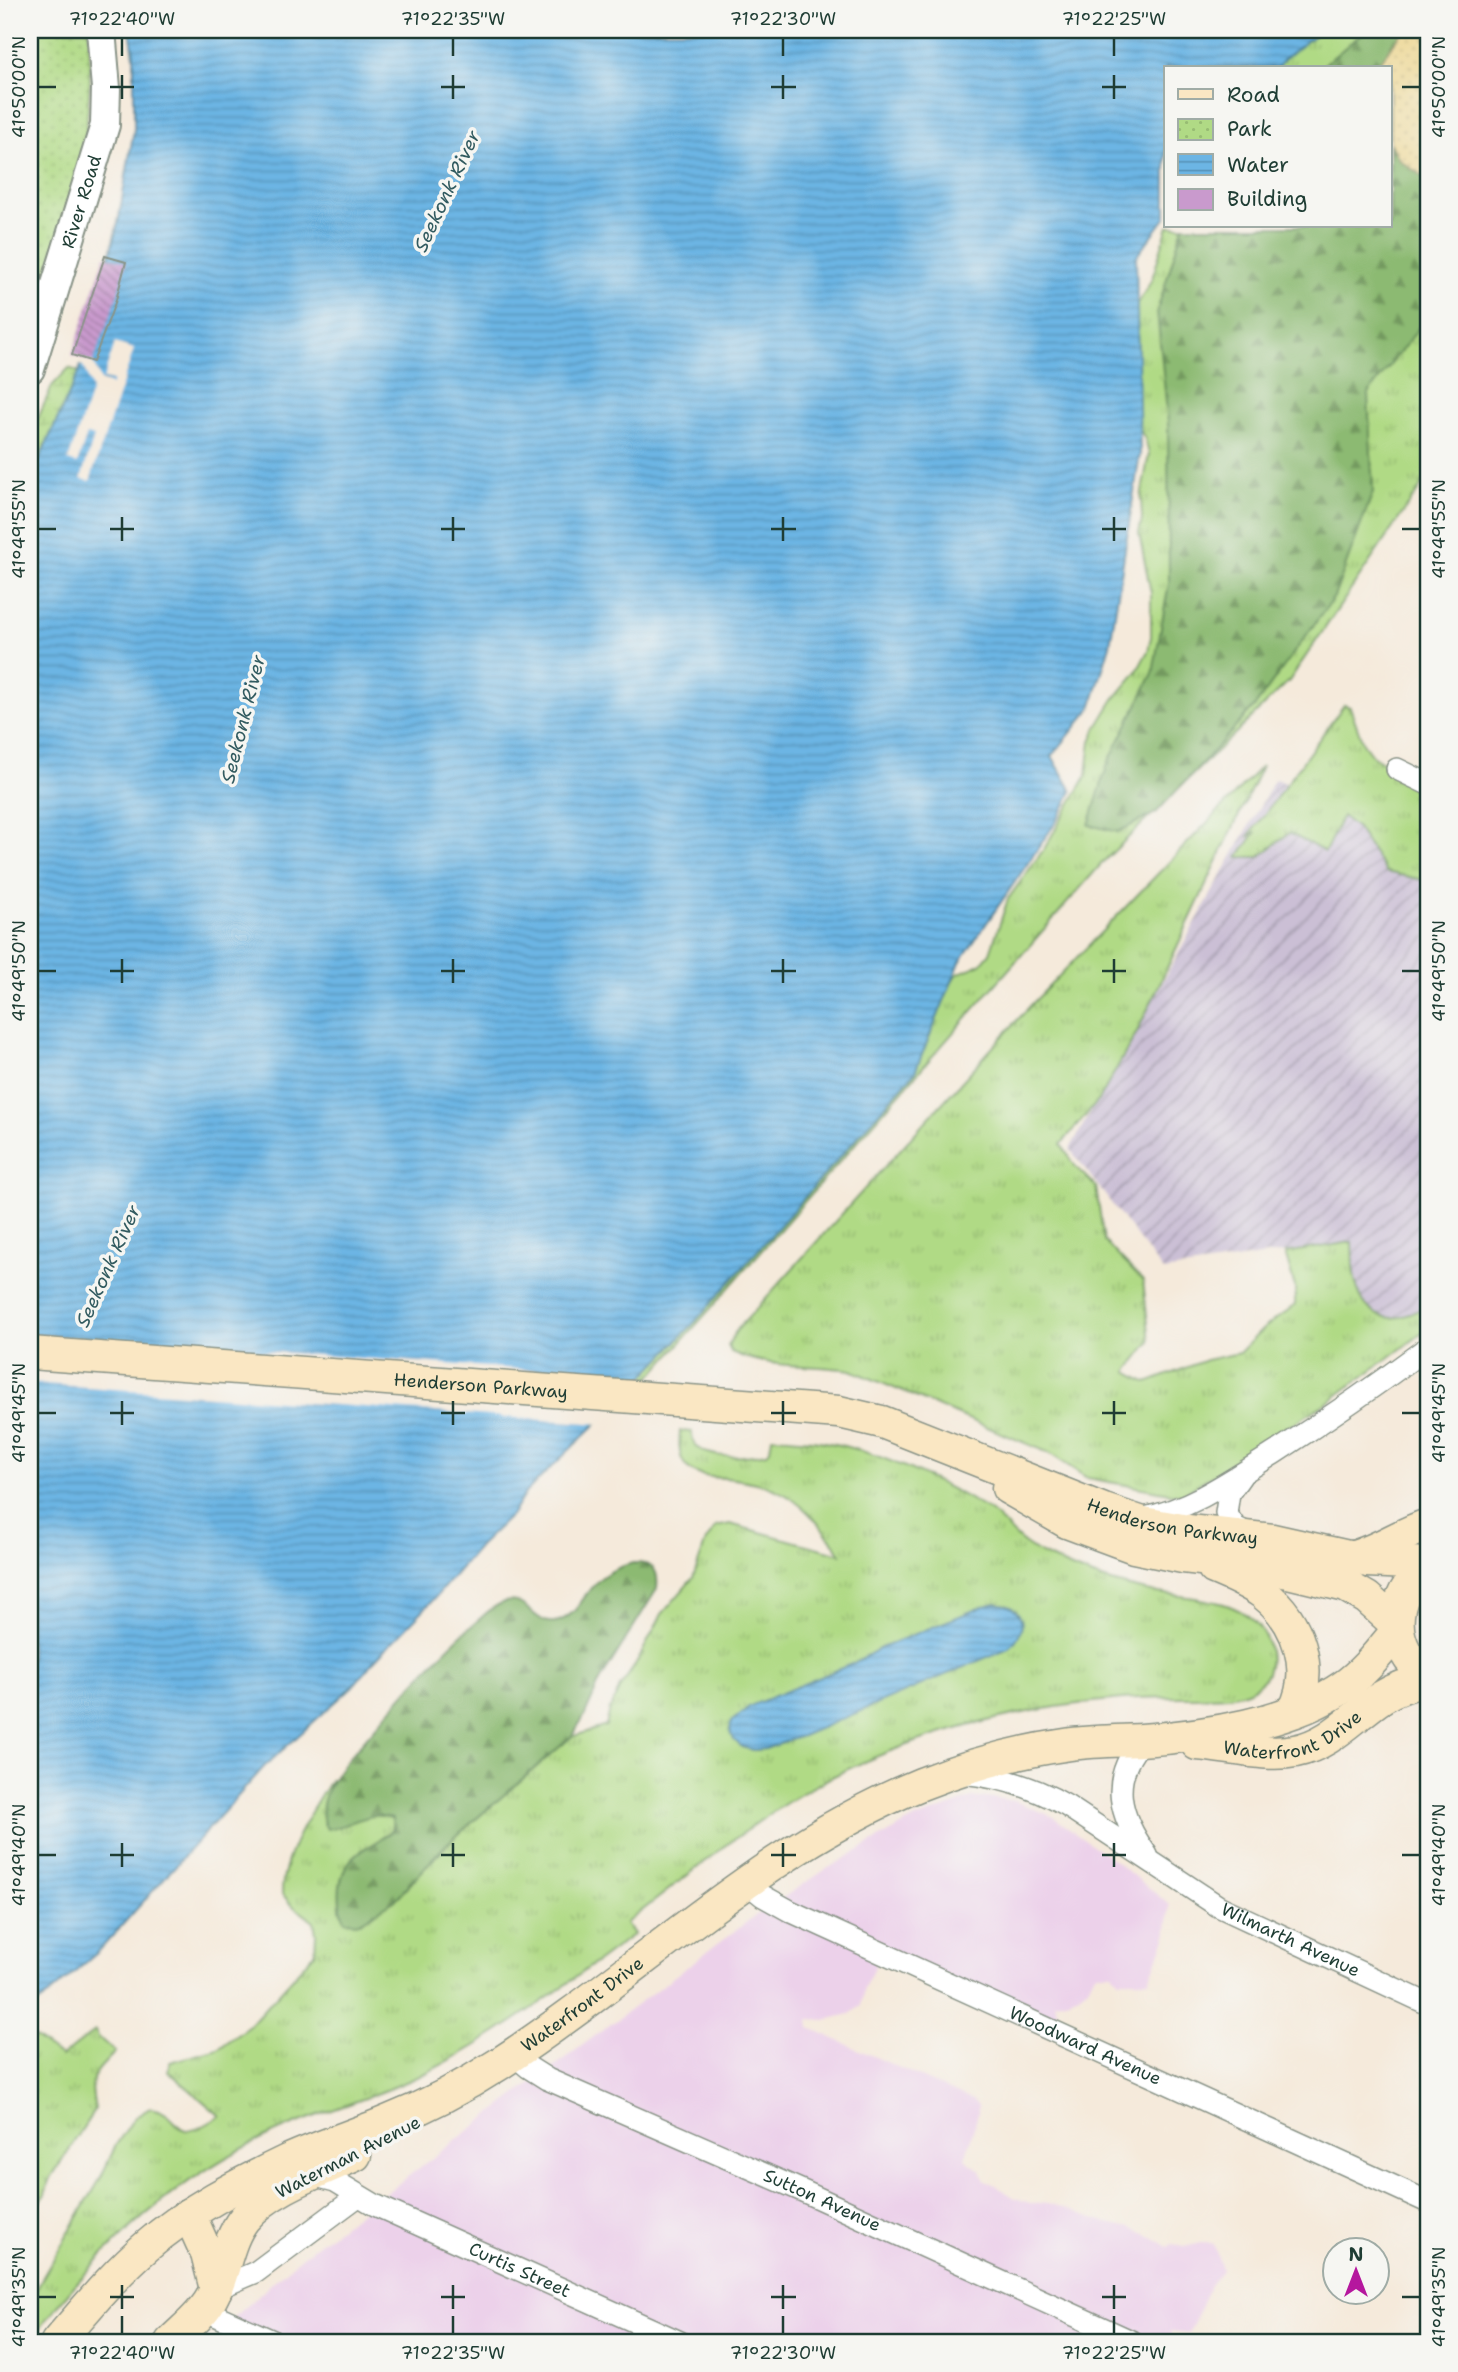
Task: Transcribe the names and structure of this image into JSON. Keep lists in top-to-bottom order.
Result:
{
  "streets": {
    "main road": ["Henderson Parkway", "Waterfront Drive", "Waterman Avenue"],
    "street": [
      "River Road",
      "Wilmarth Avenue",
      "Woodward Avenue",
      "Sutton Avenue",
      "Curtis Street"
    ]
  },
  "crossings": [
    ["Henderson Parkway", "Waterfront Drive"],
    ["Waterfront Drive", "Wilmarth Avenue"],
    ["Waterfront Drive", "Woodward Avenue"],
    ["Waterfront Drive", "Waterman Avenue"],
    ["Waterfront Drive", "Sutton Avenue"],
    ["Waterman Avenue", "Curtis Street"]
  ],
  "water": ["Seekonk River"],
  "legend": [
    "Road",
    "Park",
    "Water",
    "Building"
  ],
  "north": "top",
  "coordinates": [
    "71°22'40\"W",
    "71°22'35\"W",
    "71°22'30\"W",
    "71°22'25\"W",
    "41°50'00\"N",
    "41°49'55\"N",
    "41°49'50\"N",
    "41°49'45\"N",
    "41°49'40\"N",
    "41°49'35\"N"
  ]
}
